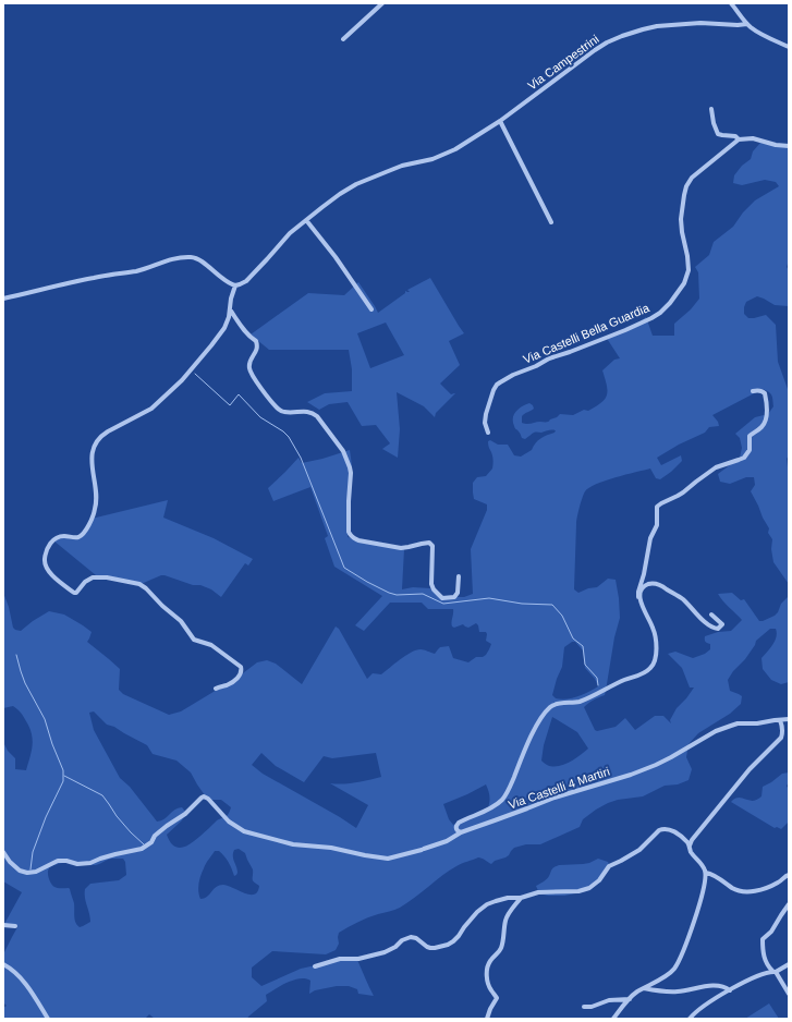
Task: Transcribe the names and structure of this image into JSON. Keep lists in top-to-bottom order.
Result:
{
  "streets": {
    "street": ["Via Campestrini", "Via Castelli Bella Guardia", "Via Castelli 4 Martiri"]
  }
}
